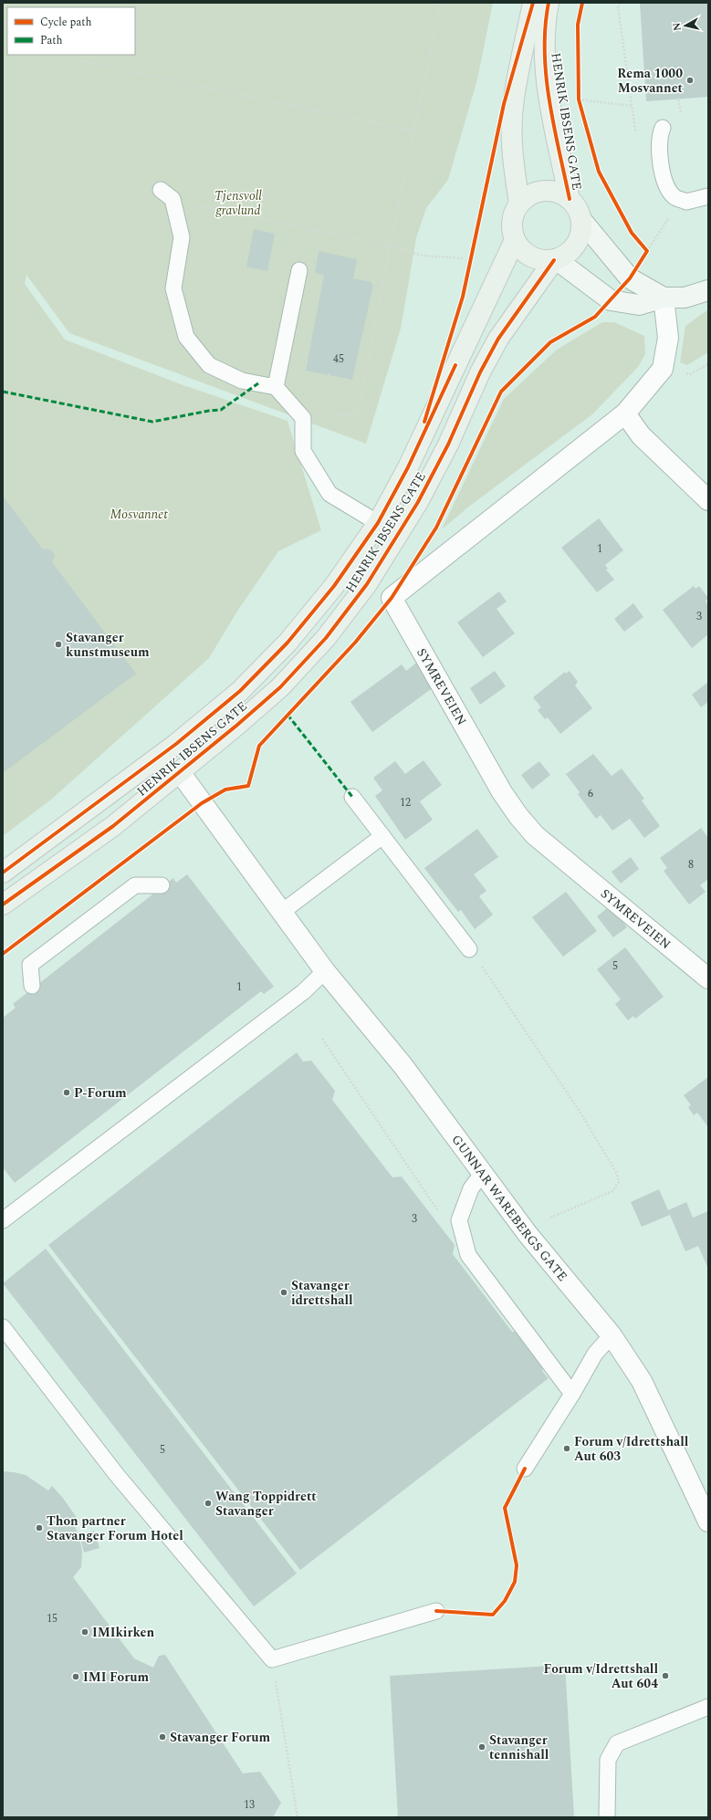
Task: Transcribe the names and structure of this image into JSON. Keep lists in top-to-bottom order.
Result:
{
  "streets": {
    "main road": ["HENRIK IBSENS GATE"],
    "street": ["SYMREVEIEN", "GUNNAR WAREBERGS GATE"]
  },
  "crossings": [
    ["HENRIK IBSENS GATE", "GUNNAR WAREBERGS GATE"]
  ],
  "parks": ["Tjensvoll gravlund", "Mosvannet"],
  "places": [
    "Rema 1000 Mosvannet",
    "Stavanger kunstmuseum",
    "P-Forum",
    "Stavanger idrettshall",
    "Forum v/Idrettshall Aut 603",
    "Wang Toppidrett Stavanger",
    "Thon partner Stavanger Forum Hotel",
    "IMIkirken",
    "Forum v/Idrettshall Aut 604",
    "IMI Forum",
    "Stavanger Forum",
    "Stavanger tennishall"
  ],
  "house_numbers": [
    "45",
    "1",
    "3",
    "6",
    "12",
    "8",
    "5",
    "1",
    "3",
    "5",
    "15",
    "13"
  ],
  "legend": ["Cycle path", "Path"],
  "north": "left"
}
